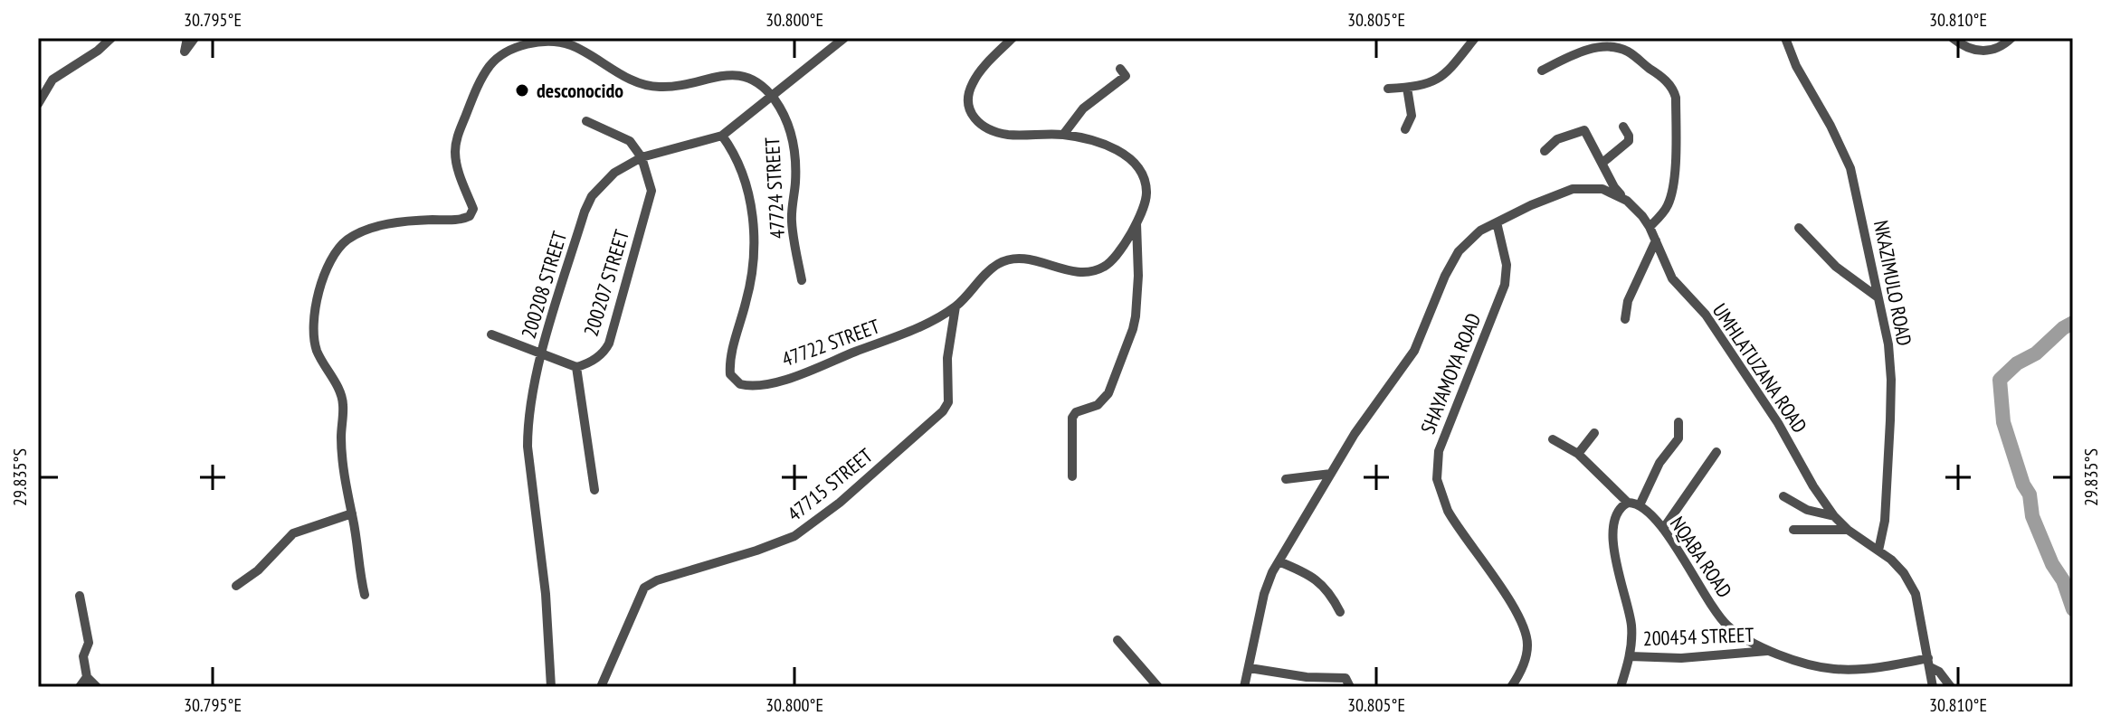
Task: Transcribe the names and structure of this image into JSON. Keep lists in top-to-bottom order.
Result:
{
  "streets": {
    "street": [
      "47724 STREET",
      "200207 STREET",
      "NKAZIMULO ROAD",
      "200208 STREET",
      "47722 STREET",
      "UMHLATUZANA ROAD",
      "SHAYAMOYA ROAD",
      "47715 STREET",
      "NQABA ROAD",
      "200454 STREET"
    ]
  },
  "crossings": [
    ["47724 STREET", "200208 STREET"],
    ["200207 STREET", "200208 STREET"],
    ["NKAZIMULO ROAD", "UMHLATUZANA ROAD"],
    ["200208 STREET", "47722 STREET"],
    ["47722 STREET", "47715 STREET"],
    ["UMHLATUZANA ROAD", "SHAYAMOYA ROAD"],
    ["UMHLATUZANA ROAD", "NQABA ROAD"],
    ["NQABA ROAD", "200454 STREET"]
  ],
  "places": ["desconocido"],
  "coordinates": [
    "30.795°E",
    "30.800°E",
    "30.805°E",
    "30.810°E",
    "29.835°S"
  ]
}
